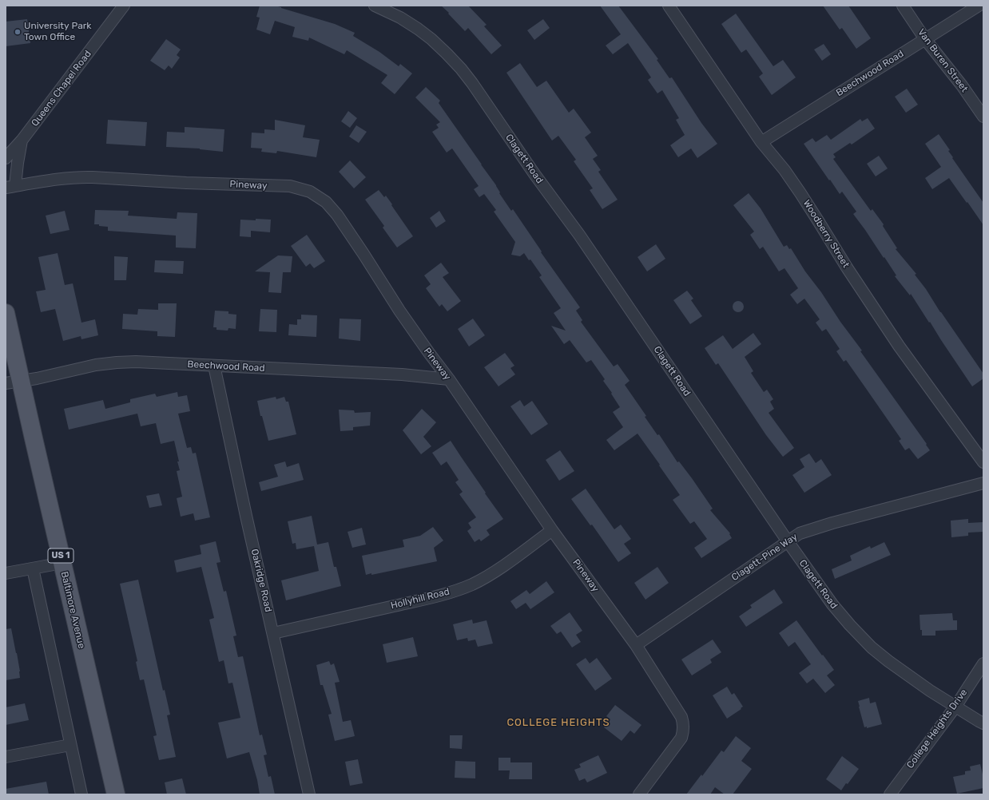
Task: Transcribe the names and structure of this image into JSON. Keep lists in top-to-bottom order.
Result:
{
  "streets": {
    "main road": ["US 1", "Baltimore Avenue"],
    "street": [
      "Van Buren Street",
      "Beechwood Road",
      "Queens Chapel Road",
      "Clagett Road",
      "Pineway",
      "Woodberry Street",
      "Clagett-Pine Way",
      "Oakridge Road",
      "Hollyhill Road",
      "College Heights Drive"
    ]
  },
  "crossings": [
    ["Van Buren Street", "Beechwood Road"],
    ["Beechwood Road", "Pineway"],
    ["Beechwood Road", "Woodberry Street"],
    ["Beechwood Road", "Oakridge Road"],
    ["Beechwood Road", "Baltimore Avenue"],
    ["Queens Chapel Road", "Pineway"],
    ["Clagett Road", "Clagett-Pine Way"],
    ["Clagett Road", "College Heights Drive"],
    ["Pineway", "Clagett-Pine Way"],
    ["Pineway", "Hollyhill Road"],
    ["Oakridge Road", "Hollyhill Road"]
  ],
  "districts": ["COLLEGE HEIGHTS"],
  "places": ["University Park Town Office"]
}
